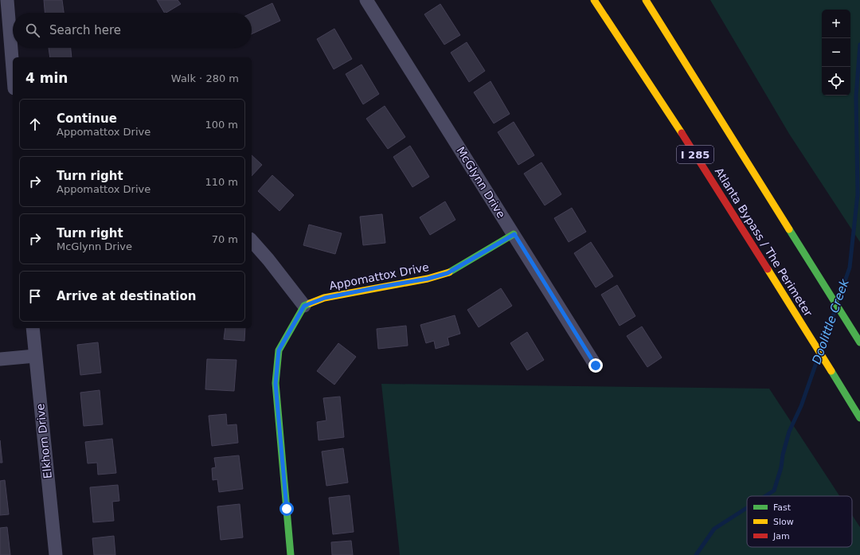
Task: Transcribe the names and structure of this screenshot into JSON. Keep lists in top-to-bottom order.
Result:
{
  "streets": {
    "main road": ["I 285", "Atlanta Bypass / The Perimeter", "Appomattox Drive"],
    "street": ["McGlynn Drive", "Elkhorn Drive"]
  },
  "crossings": [
    ["McGlynn Drive", "Appomattox Drive"]
  ],
  "water": ["Doolittle Creek"],
  "legend": ["Fast", "Slow", "Jam"],
  "page": {
    "map_buttons": ["+", "−"],
    "search": "Search here",
    "heading": ["4 min", "Walk · 280 m"],
    "list": [
      ["Continue", "Appomattox Drive", "100 m"],
      ["Turn right", "Appomattox Drive", "110 m"],
      ["Turn right", "McGlynn Drive", "70 m"],
      "Arrive at destination"
    ]
  }
}
